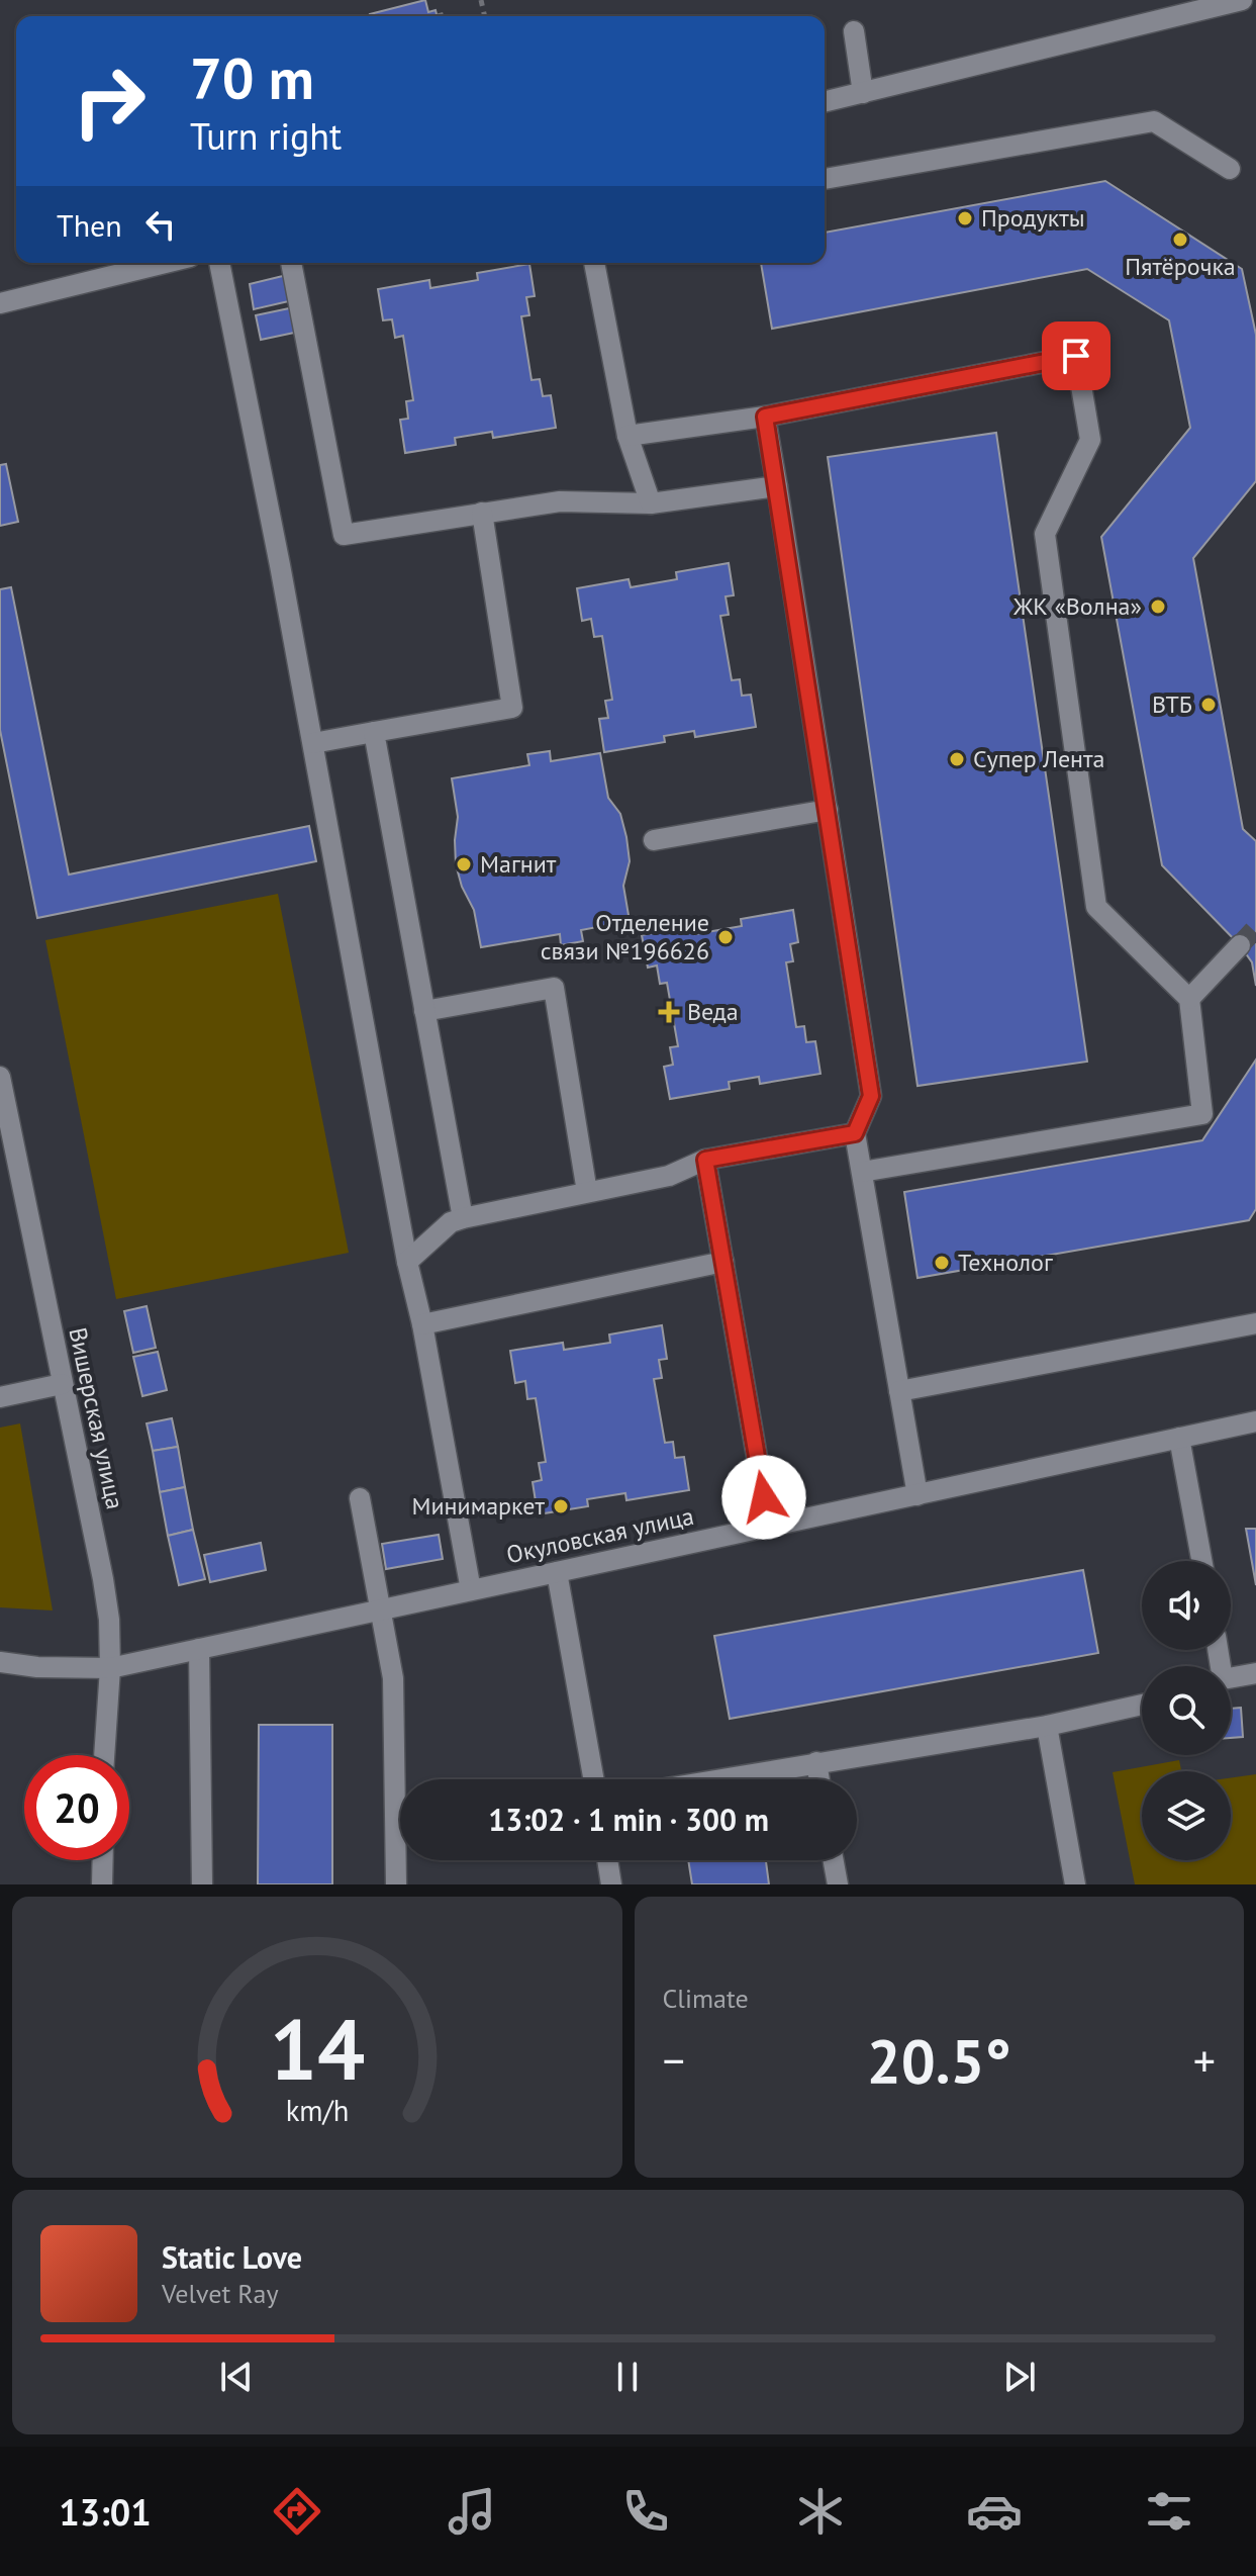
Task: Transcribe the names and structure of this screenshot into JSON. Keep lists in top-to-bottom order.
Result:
{
  "streets": {
    "street": ["Вишерская улица", "Окуловская улица"]
  },
  "crossings": [
    ["Вишерская улица", "Окуловская улица"]
  ],
  "places": {
    "other": [
      "Продукты",
      "Пятёрочка",
      "ЖК «Волна»",
      "ВТБ",
      "Супер Лента",
      "Магнит",
      "Отделение связи №196626",
      "Технолог",
      "Минимаркет"
    ],
    "health": ["Веда"]
  },
  "page": {
    "turn": ["70 m", "Turn right"],
    "then": "Then",
    "limit": "20",
    "trip": "13:02 · 1 min · 300 m",
    "tile": "Climate",
    "heat": ["−", "20.5°", "+"],
    "song": ["Static Love", "Velvet Ray"],
    "tabs": "13:01",
    "gauge": ["14", "km/h"]
  }
}
